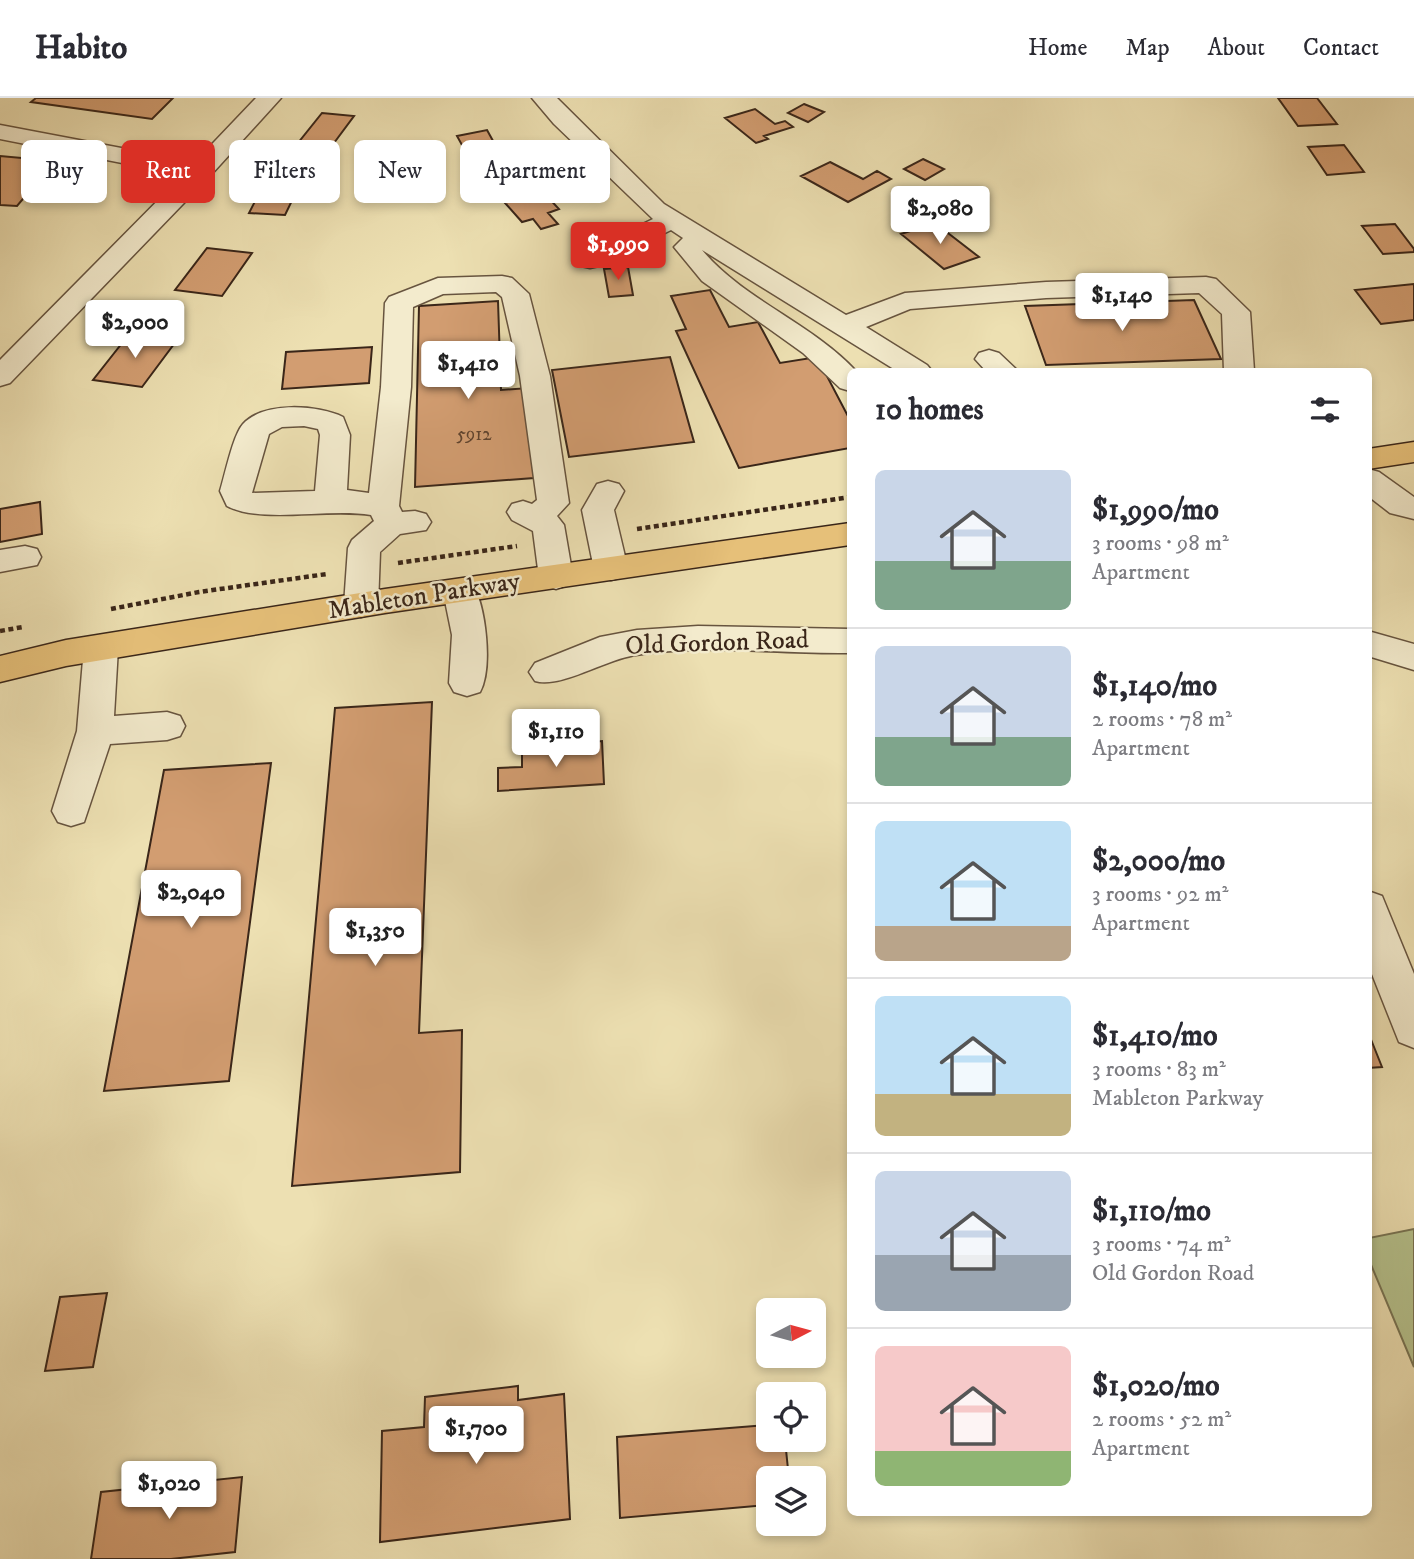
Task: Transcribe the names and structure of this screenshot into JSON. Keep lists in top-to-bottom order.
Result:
{
  "streets": {
    "main road": ["Mableton Parkway"],
    "street": ["Old Gordon Road"]
  },
  "house_numbers": ["5912"],
  "north": "right",
  "page": {
    "header": "Habito",
    "nav": [
      "Home",
      "Map",
      "About",
      "Contact"
    ],
    "chip": [
      "Buy",
      "Rent",
      "Filters",
      "New",
      "Apartment"
    ],
    "price": [
      "$2,080",
      "$1,990",
      "$1,140",
      "$2,000",
      "$1,410",
      "$1,110",
      "$2,040",
      "$1,350",
      "$1,700",
      "$1,020"
    ],
    "heading": "10 homes",
    "list": [
      {
        "name": "$1,990/mo",
        "note": "3 rooms · 98 m² · Apartment"
      },
      {
        "name": "$1,140/mo",
        "note": "2 rooms · 78 m² · Apartment"
      },
      {
        "name": "$2,000/mo",
        "note": "3 rooms · 92 m² · Apartment"
      },
      {
        "name": "$1,410/mo",
        "note": "3 rooms · 83 m² · Mableton Parkway"
      },
      {
        "name": "$1,110/mo",
        "note": "3 rooms · 74 m² · Old Gordon Road"
      },
      {
        "name": "$1,020/mo",
        "note": "2 rooms · 52 m² · Apartment"
      }
    ]
  }
}
